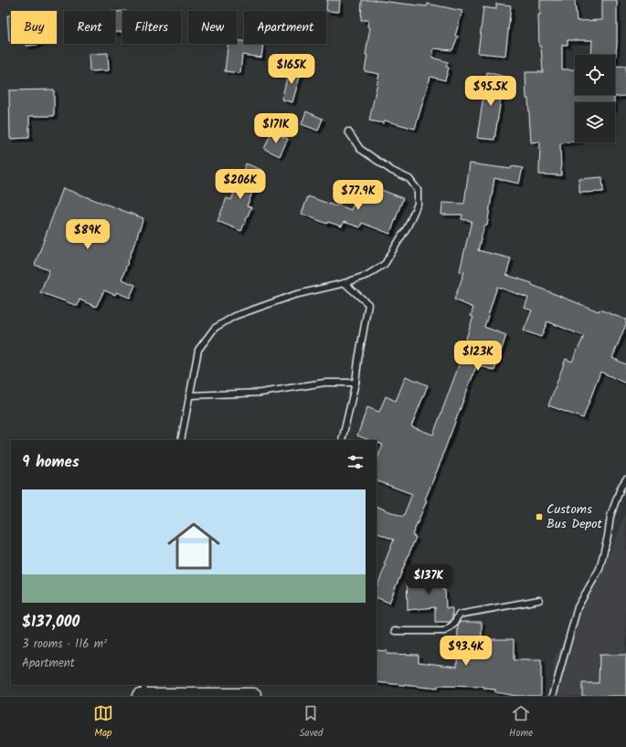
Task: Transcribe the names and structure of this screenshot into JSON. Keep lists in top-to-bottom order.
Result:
{
  "places": {
    "transit": ["Customs Bus Depot"]
  },
  "page": {
    "chip": [
      "Buy",
      "Rent",
      "Filters",
      "New",
      "Apartment"
    ],
    "price": [
      "$165K",
      "$95.5K",
      "$171K",
      "$206K",
      "$77.9K",
      "$89K",
      "$123K",
      "$137K",
      "$93.4K"
    ],
    "heading": "9 homes",
    "list": [
      {
        "name": "$137,000",
        "note": "3 rooms · 116 m² · Apartment"
      }
    ],
    "tabs": ["Map", "Saved", "Home"]
  }
}
